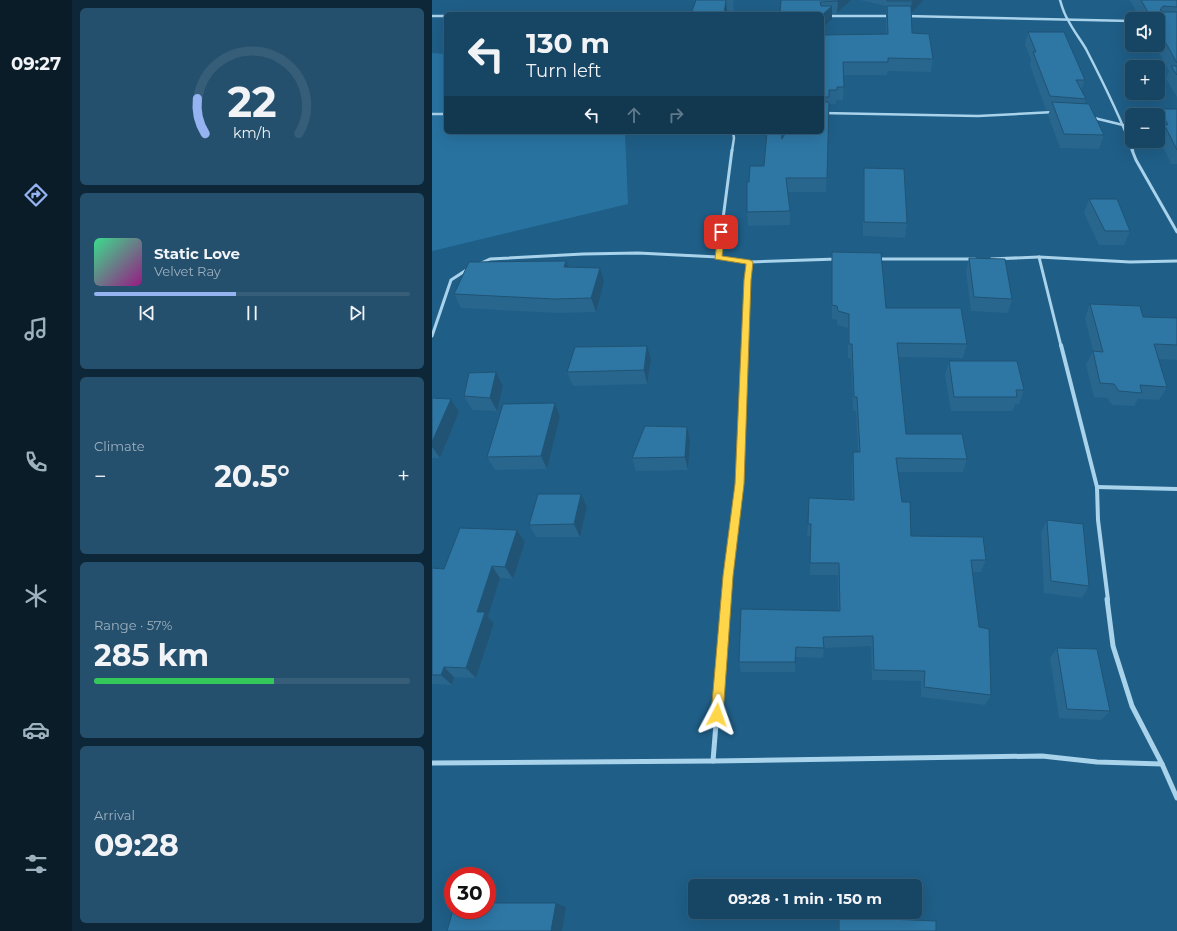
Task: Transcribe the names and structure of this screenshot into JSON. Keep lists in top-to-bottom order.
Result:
{
  "page": {
    "tabs": "09:27",
    "map_buttons": ["+", "−"],
    "turn": ["130 m", "Turn left"],
    "song": ["Static Love", "Velvet Ray"],
    "tile": [
      "Climate",
      ["Range · 57%", "285 km"],
      ["Arrival", "09:28"]
    ],
    "heat": ["−", "20.5°", "+"],
    "limit": "30",
    "trip": "09:28 · 1 min · 150 m",
    "gauge": ["22", "km/h"]
  }
}
